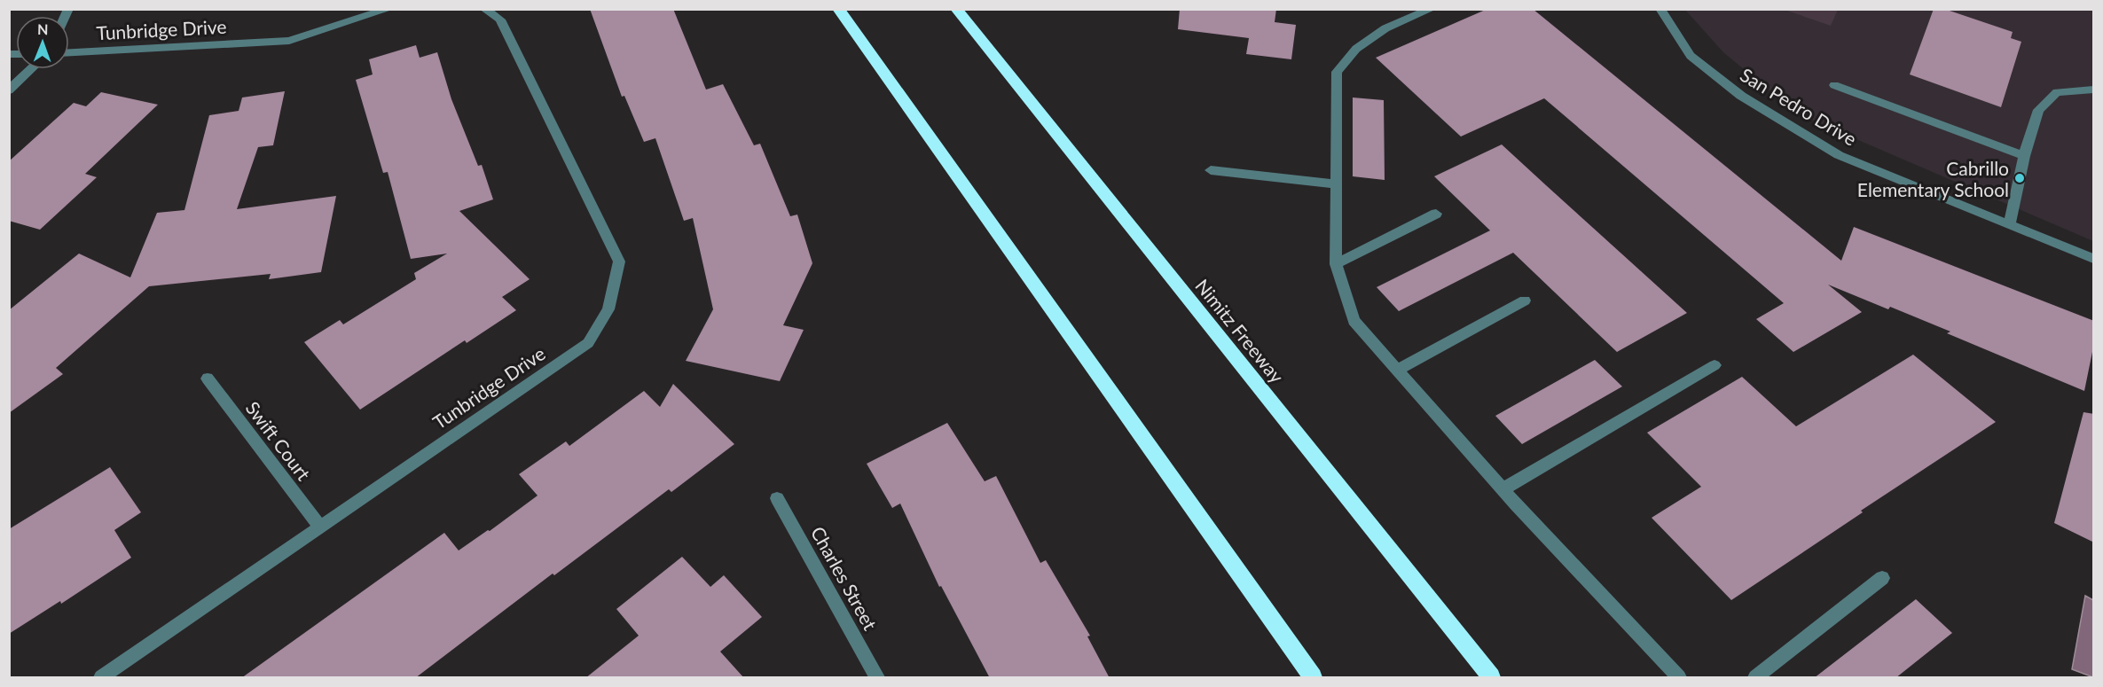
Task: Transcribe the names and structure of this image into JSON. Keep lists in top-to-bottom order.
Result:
{
  "streets": {
    "highway": ["Nimitz Freeway"],
    "street": [
      "Tunbridge Drive",
      "San Pedro Drive",
      "Swift Court",
      "Charles Street"
    ]
  },
  "crossings": [
    ["Tunbridge Drive", "Swift Court"]
  ],
  "places": ["Cabrillo Elementary School"],
  "north": "top"
}
